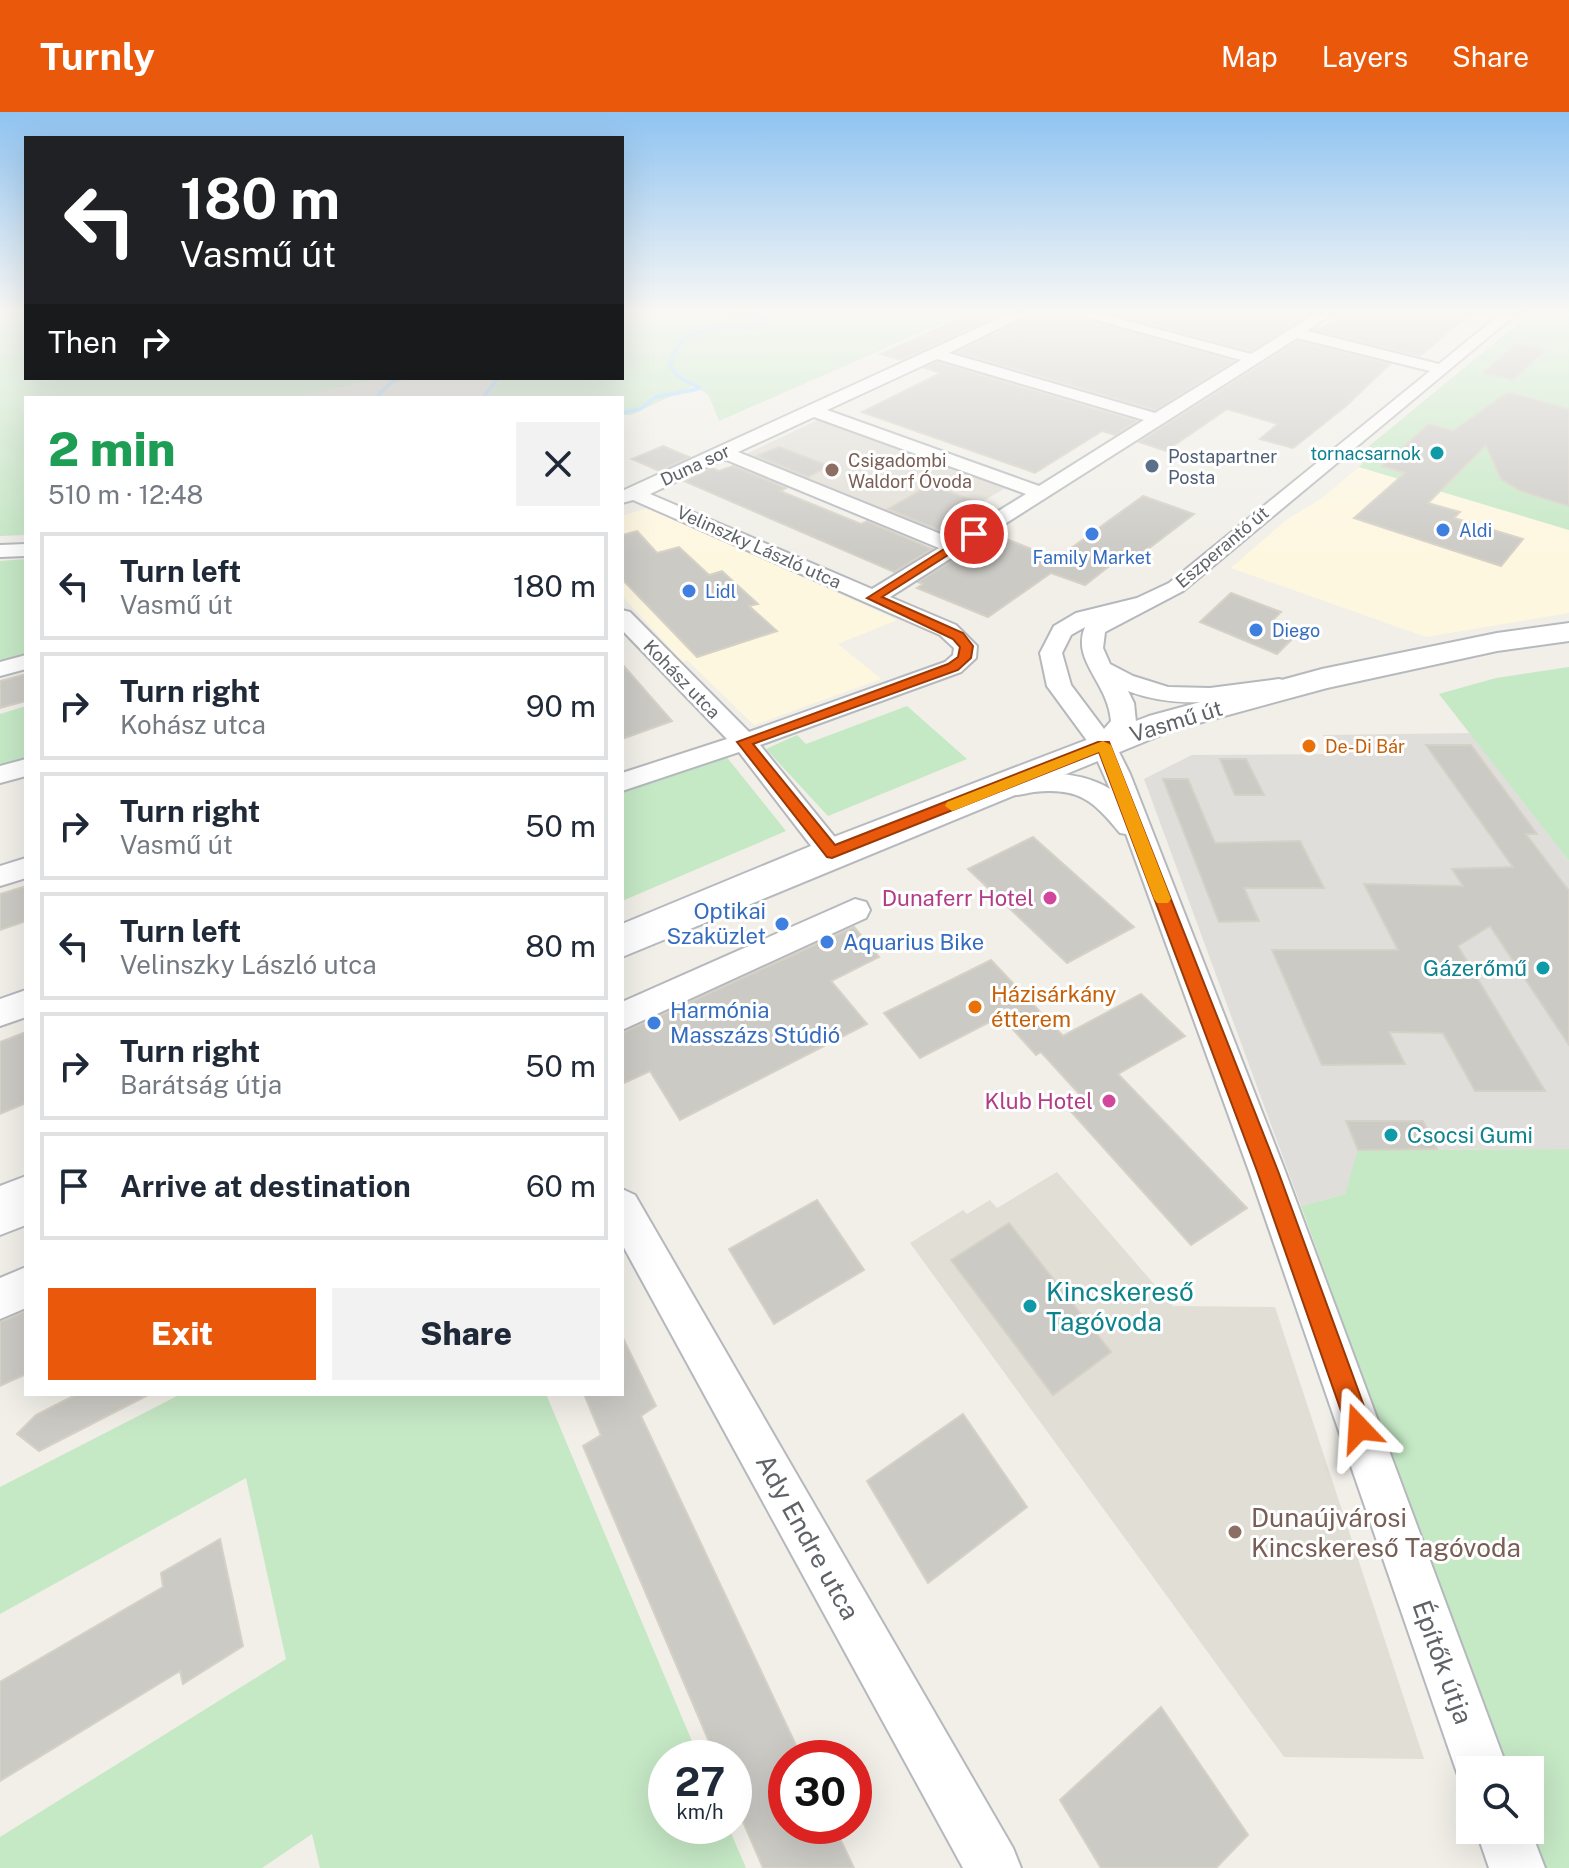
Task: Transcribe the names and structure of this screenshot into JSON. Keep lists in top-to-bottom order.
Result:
{
  "streets": {
    "street": [
      "Duna sor",
      "Velinszky László utca",
      "Eszperantó út",
      "Kohász utca",
      "Vasmű út",
      "Ady Endre utca",
      "Építők útja"
    ]
  },
  "crossings": [
    ["Duna sor", "Velinszky László utca"],
    ["Velinszky László utca", "Kohász utca"],
    ["Eszperantó út", "Vasmű út"],
    ["Eszperantó út", "Építők útja"],
    ["Kohász utca", "Vasmű út"],
    ["Vasmű út", "Építők útja"]
  ],
  "places": [
    "tornacsarnok",
    "Postapartner Posta",
    "Csigadombi Waldorf Óvoda",
    "Aldi",
    "Family Market",
    "Lidl",
    "Diego",
    "De-Di Bár",
    "Dunaferr Hotel",
    "Optikai Szaküzlet",
    "Aquarius Bike",
    "Gázerőmű",
    "Házisárkány étterem",
    "Harmónia Masszázs Stúdió",
    "Klub Hotel",
    "Csocsi Gumi",
    "Kincskereső Tagóvoda",
    "Dunaújvárosi Kincskereső Tagóvoda"
  ],
  "page": {
    "header": "Turnly",
    "nav": ["Map", "Layers", "Share"],
    "turn": ["180 m", "Vasmű út"],
    "then": "Then",
    "heading": ["2 min", "510 m · 12:48"],
    "list": [
      {
        "name": "Turn left",
        "note": "Vasmű út",
        "value": "180 m"
      },
      {
        "name": "Turn right",
        "note": "Kohász utca",
        "value": "90 m"
      },
      {
        "name": "Turn right",
        "note": "Vasmű út",
        "value": "50 m"
      },
      {
        "name": "Turn left",
        "note": "Velinszky László utca",
        "value": "80 m"
      },
      {
        "name": "Turn right",
        "note": "Barátság útja",
        "value": "50 m"
      },
      {
        "name": "Arrive at destination",
        "value": "60 m"
      }
    ],
    "buttons": ["Exit", "Share"],
    "speed": "27 km/h",
    "limit": "30"
  }
}
